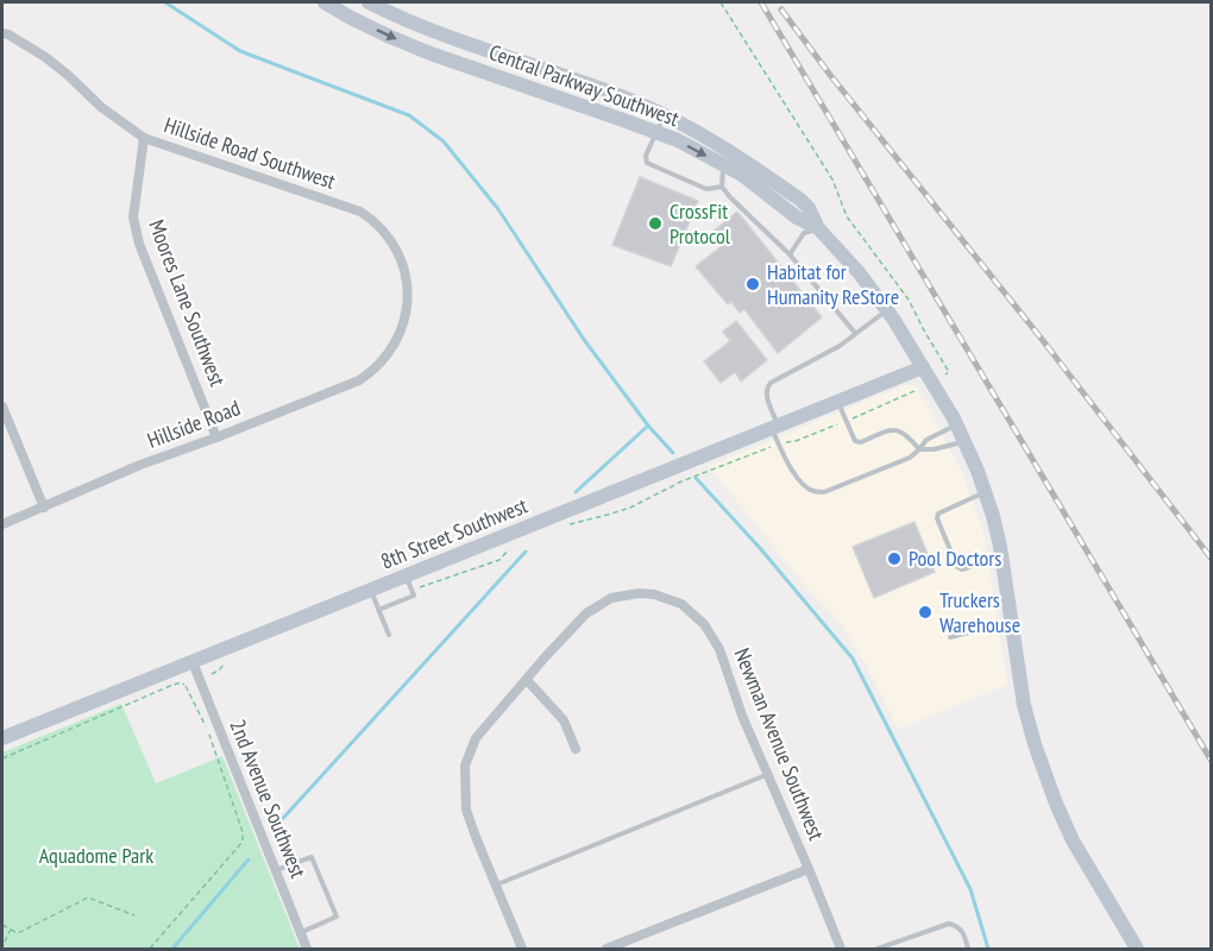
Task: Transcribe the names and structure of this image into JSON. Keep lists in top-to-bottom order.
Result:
{
  "streets": {
    "street": [
      "Central Parkway Southwest",
      "Hillside Road Southwest",
      "Moores Lane Southwest",
      "Hillside Road",
      "8th Street Southwest",
      "Newman Avenue Southwest",
      "2nd Avenue Southwest"
    ]
  },
  "crossings": [
    ["Central Parkway Southwest", "8th Street Southwest"],
    ["Hillside Road Southwest", "Moores Lane Southwest"],
    ["Hillside Road Southwest", "Hillside Road"],
    ["Moores Lane Southwest", "Hillside Road"],
    ["8th Street Southwest", "2nd Avenue Southwest"]
  ],
  "parks": ["Aquadome Park"],
  "places": [
    "CrossFit Protocol",
    "Habitat for Humanity ReStore",
    "Pool Doctors",
    "Truckers Warehouse"
  ]
}
